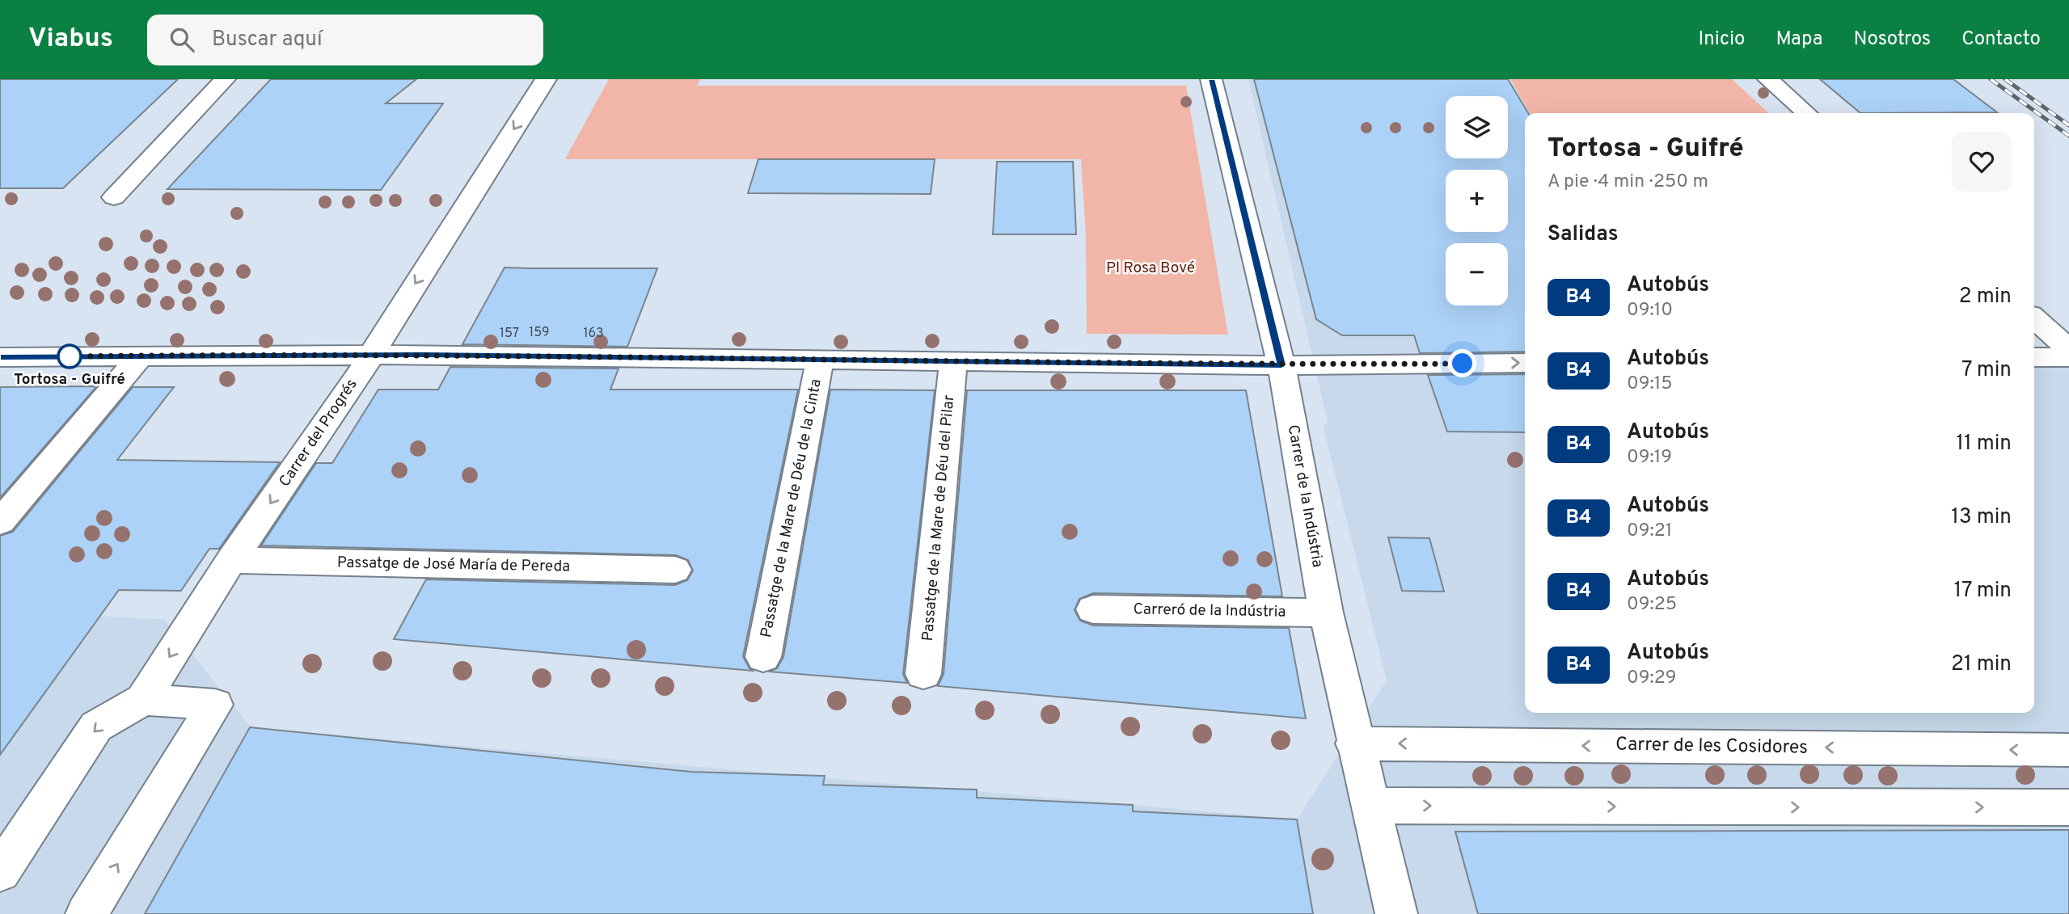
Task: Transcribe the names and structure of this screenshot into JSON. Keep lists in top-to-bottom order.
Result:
{
  "streets": {
    "street": [
      "Carrer del Progrés",
      "Carrer de la Indústria",
      "Passatge de la Mare de Déu de la Cinta",
      "Passatge de la Mare de Déu del Pilar",
      "Passatge de José María de Pereda",
      "Carreró de la Indústria",
      "Carrer de les Cosidores"
    ]
  },
  "crossings": [
    ["Carrer del Progrés", "Passatge de José María de Pereda"],
    ["Carrer de la Indústria", "Carreró de la Indústria"],
    ["Carrer de la Indústria", "Carrer de les Cosidores"]
  ],
  "one_way": ["Carrer del Progrés"],
  "parks": ["Pl Rosa Bové"],
  "places": ["Tortosa - Guifré"],
  "lines": ["bus line B4"],
  "house_numbers": ["159", "157", "163"],
  "page": {
    "header": "Viabus",
    "search": "Buscar aquí",
    "nav": [
      "Inicio",
      "Mapa",
      "Nosotros",
      "Contacto"
    ],
    "map_buttons": ["+", "−"],
    "heading": [
      ["Tortosa - Guifré", "A pie · 4 min · 250 m"],
      "Salidas"
    ],
    "list": [
      {
        "mark": "B4",
        "name": "Autobús",
        "note": "09:10",
        "value": "2 min"
      },
      {
        "mark": "B4",
        "name": "Autobús",
        "note": "09:15",
        "value": "7 min"
      },
      {
        "mark": "B4",
        "name": "Autobús",
        "note": "09:19",
        "value": "11 min"
      },
      {
        "mark": "B4",
        "name": "Autobús",
        "note": "09:21",
        "value": "13 min"
      },
      {
        "mark": "B4",
        "name": "Autobús",
        "note": "09:25",
        "value": "17 min"
      },
      {
        "mark": "B4",
        "name": "Autobús",
        "note": "09:29",
        "value": "21 min"
      }
    ]
  }
}
